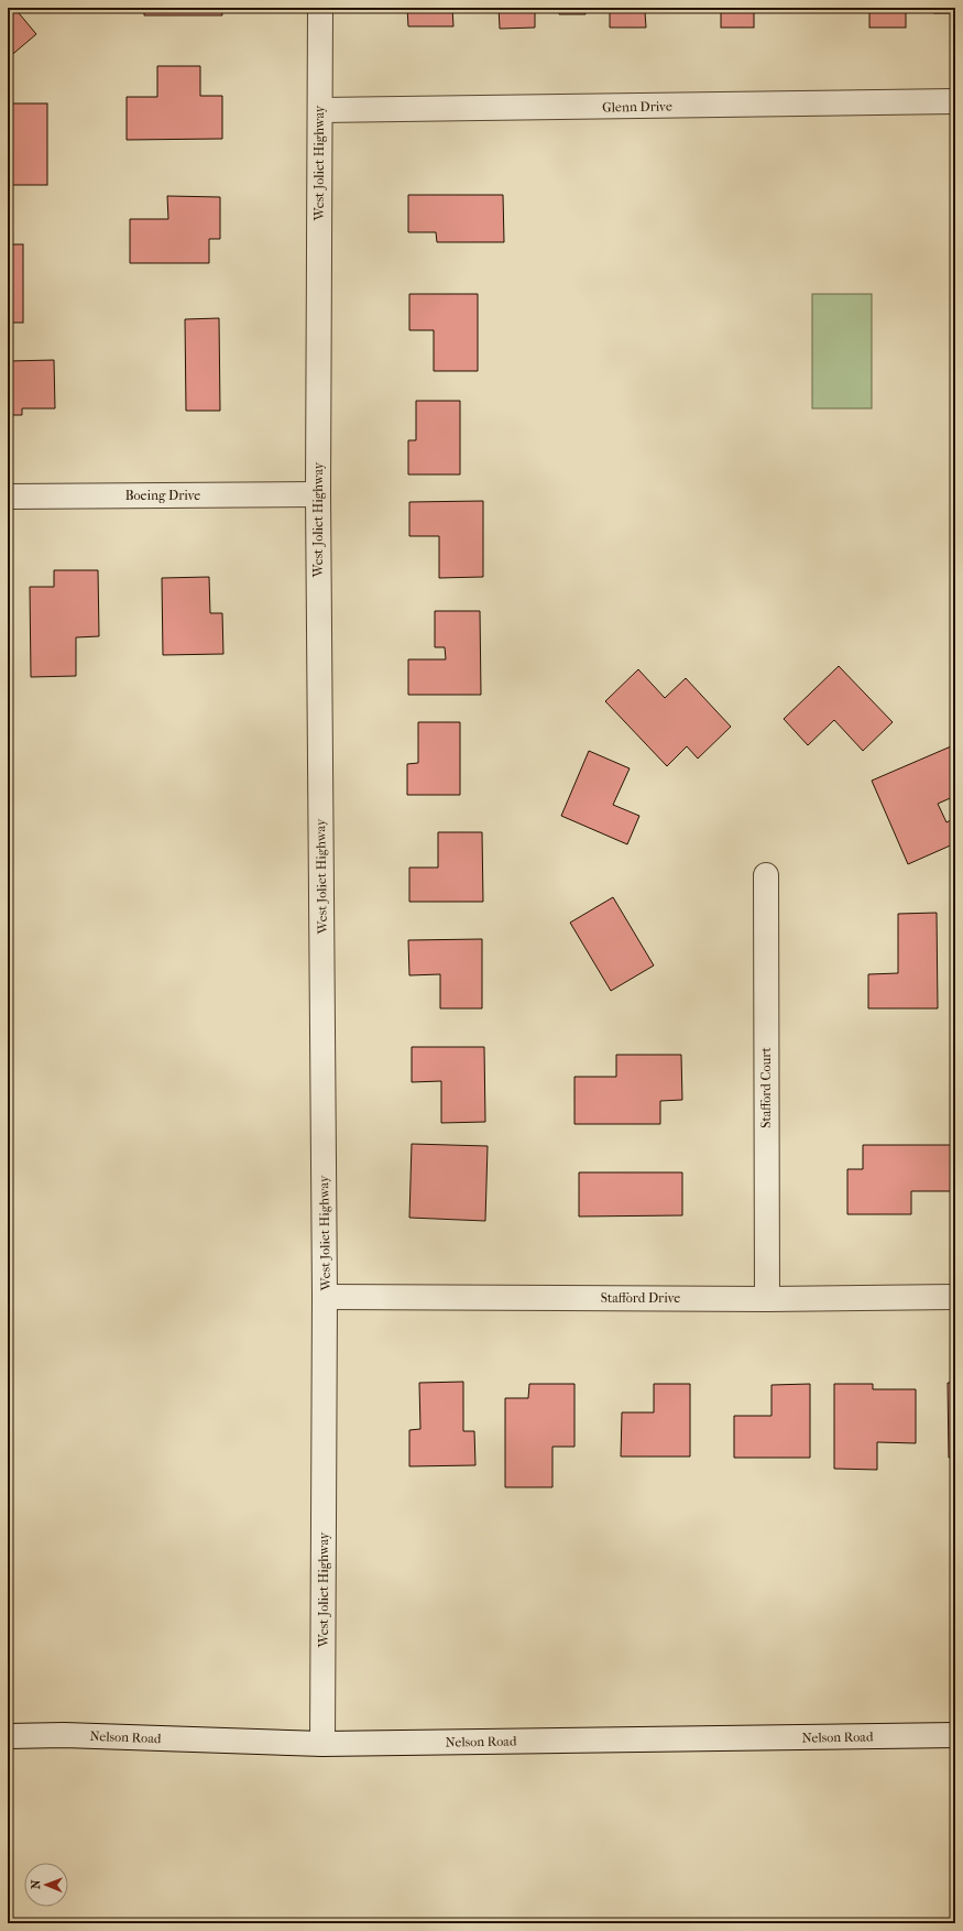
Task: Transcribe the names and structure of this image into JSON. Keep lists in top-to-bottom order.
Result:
{
  "streets": {
    "street": [
      "Glenn Drive",
      "West Joliet Highway",
      "Boeing Drive",
      "Stafford Court",
      "Stafford Drive",
      "Nelson Road"
    ]
  },
  "crossings": [
    ["Glenn Drive", "West Joliet Highway"],
    ["West Joliet Highway", "Boeing Drive"],
    ["West Joliet Highway", "Stafford Drive"],
    ["West Joliet Highway", "Nelson Road"],
    ["Stafford Court", "Stafford Drive"]
  ],
  "north": "left"
}
